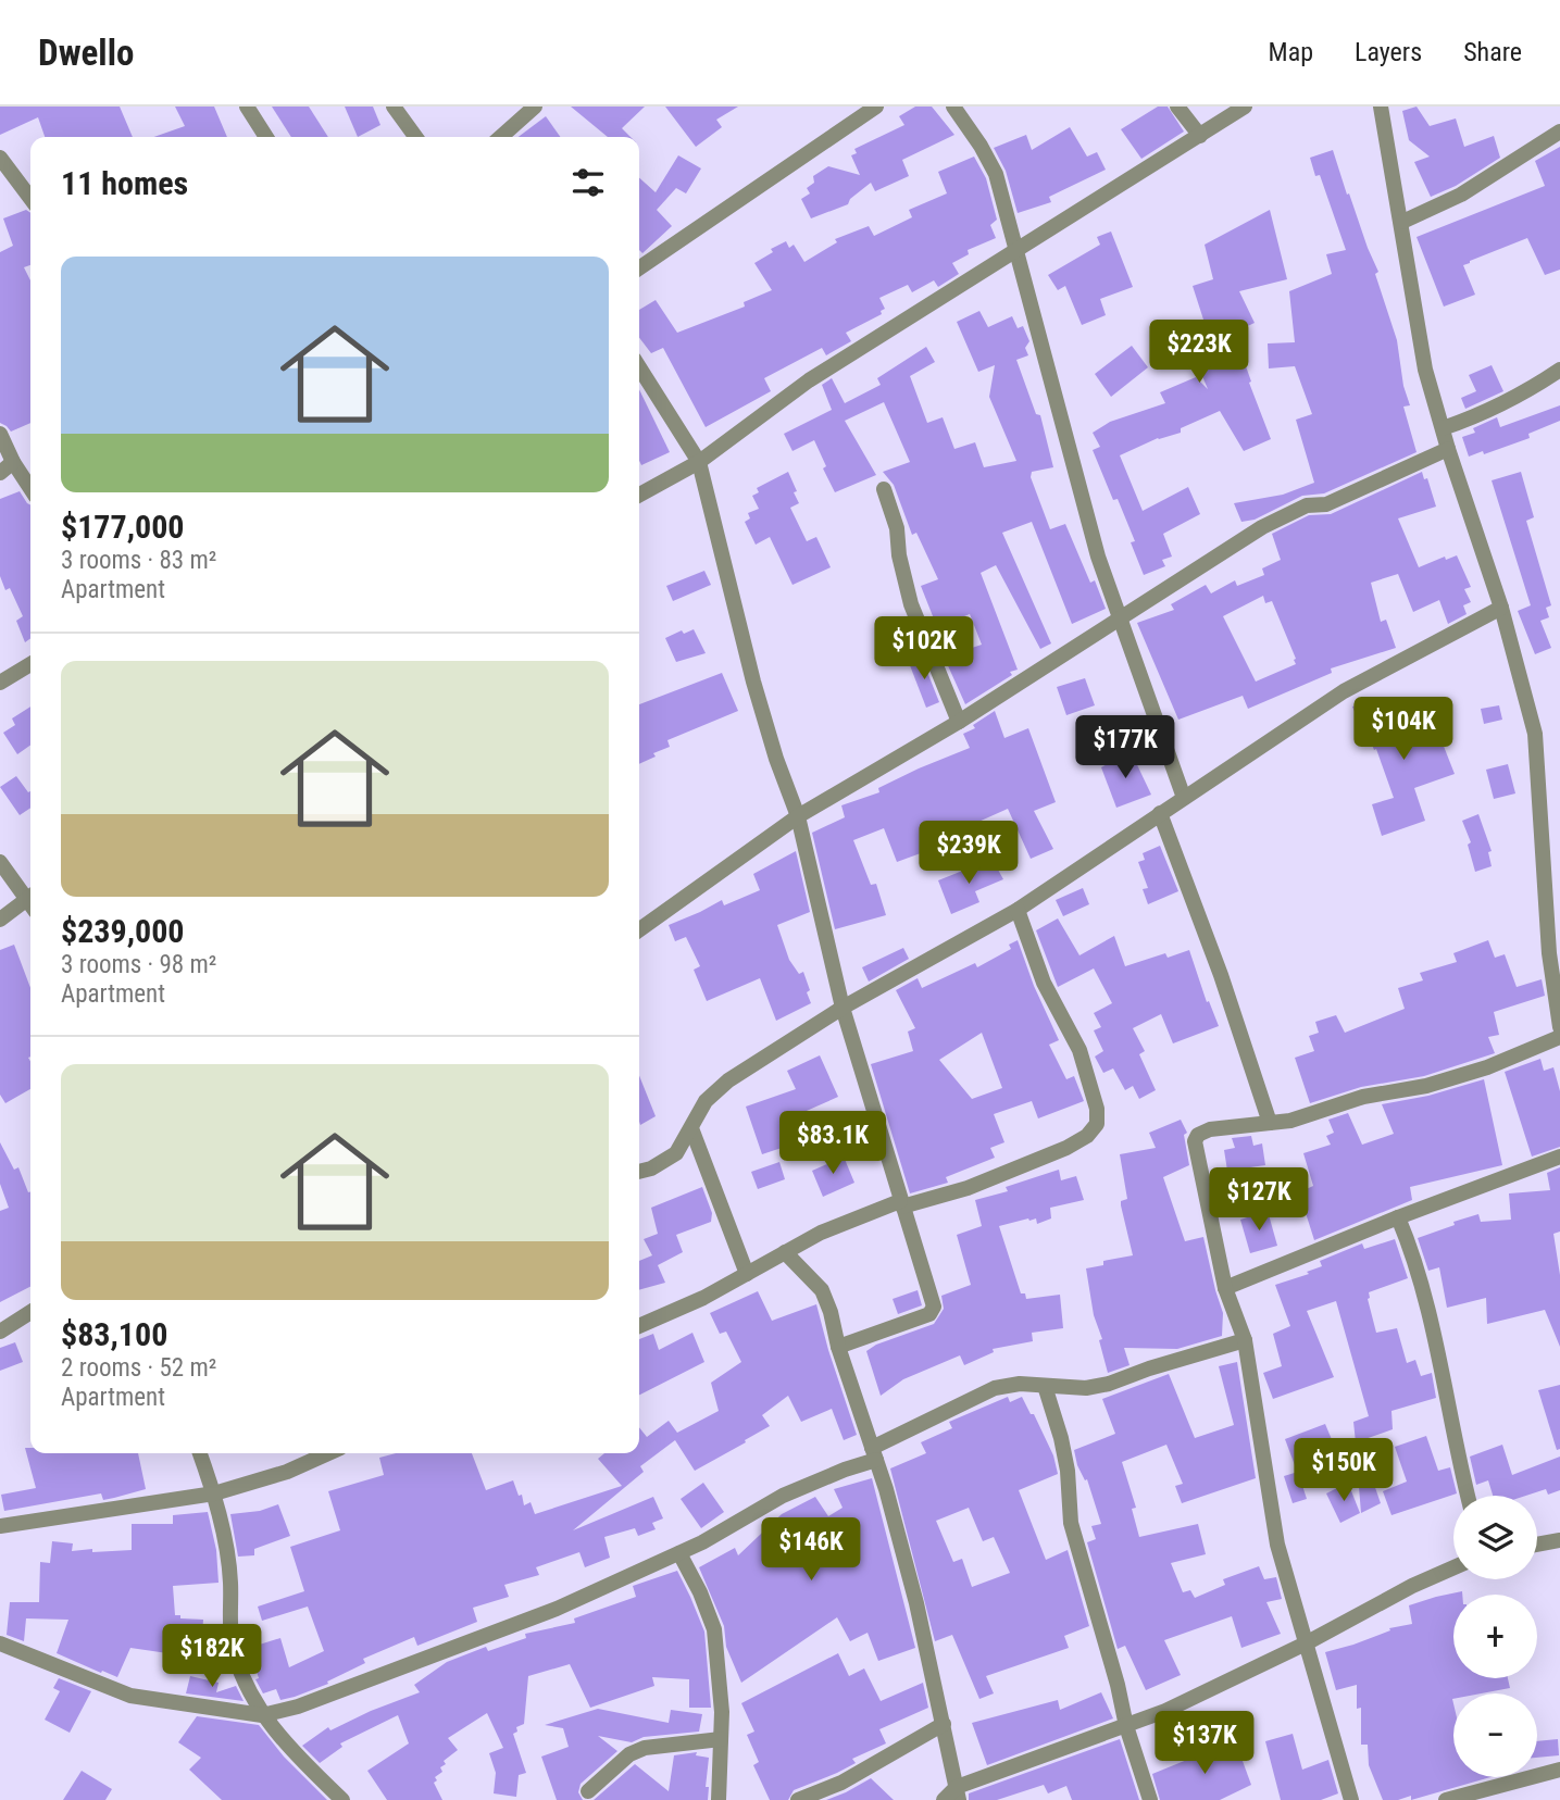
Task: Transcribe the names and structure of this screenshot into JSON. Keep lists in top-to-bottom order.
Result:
{
  "page": {
    "header": "Dwello",
    "nav": ["Map", "Layers", "Share"],
    "heading": "11 homes",
    "list": [
      {
        "name": "$177,000",
        "note": "3 rooms · 83 m² · Apartment"
      },
      {
        "name": "$239,000",
        "note": "3 rooms · 98 m² · Apartment"
      },
      {
        "name": "$83,100",
        "note": "2 rooms · 52 m² · Apartment"
      }
    ],
    "price": [
      "$223K",
      "$102K",
      "$104K",
      "$177K",
      "$239K",
      "$83.1K",
      "$127K",
      "$150K",
      "$146K",
      "$182K",
      "$137K"
    ],
    "map_buttons": ["+", "−"]
  }
}
